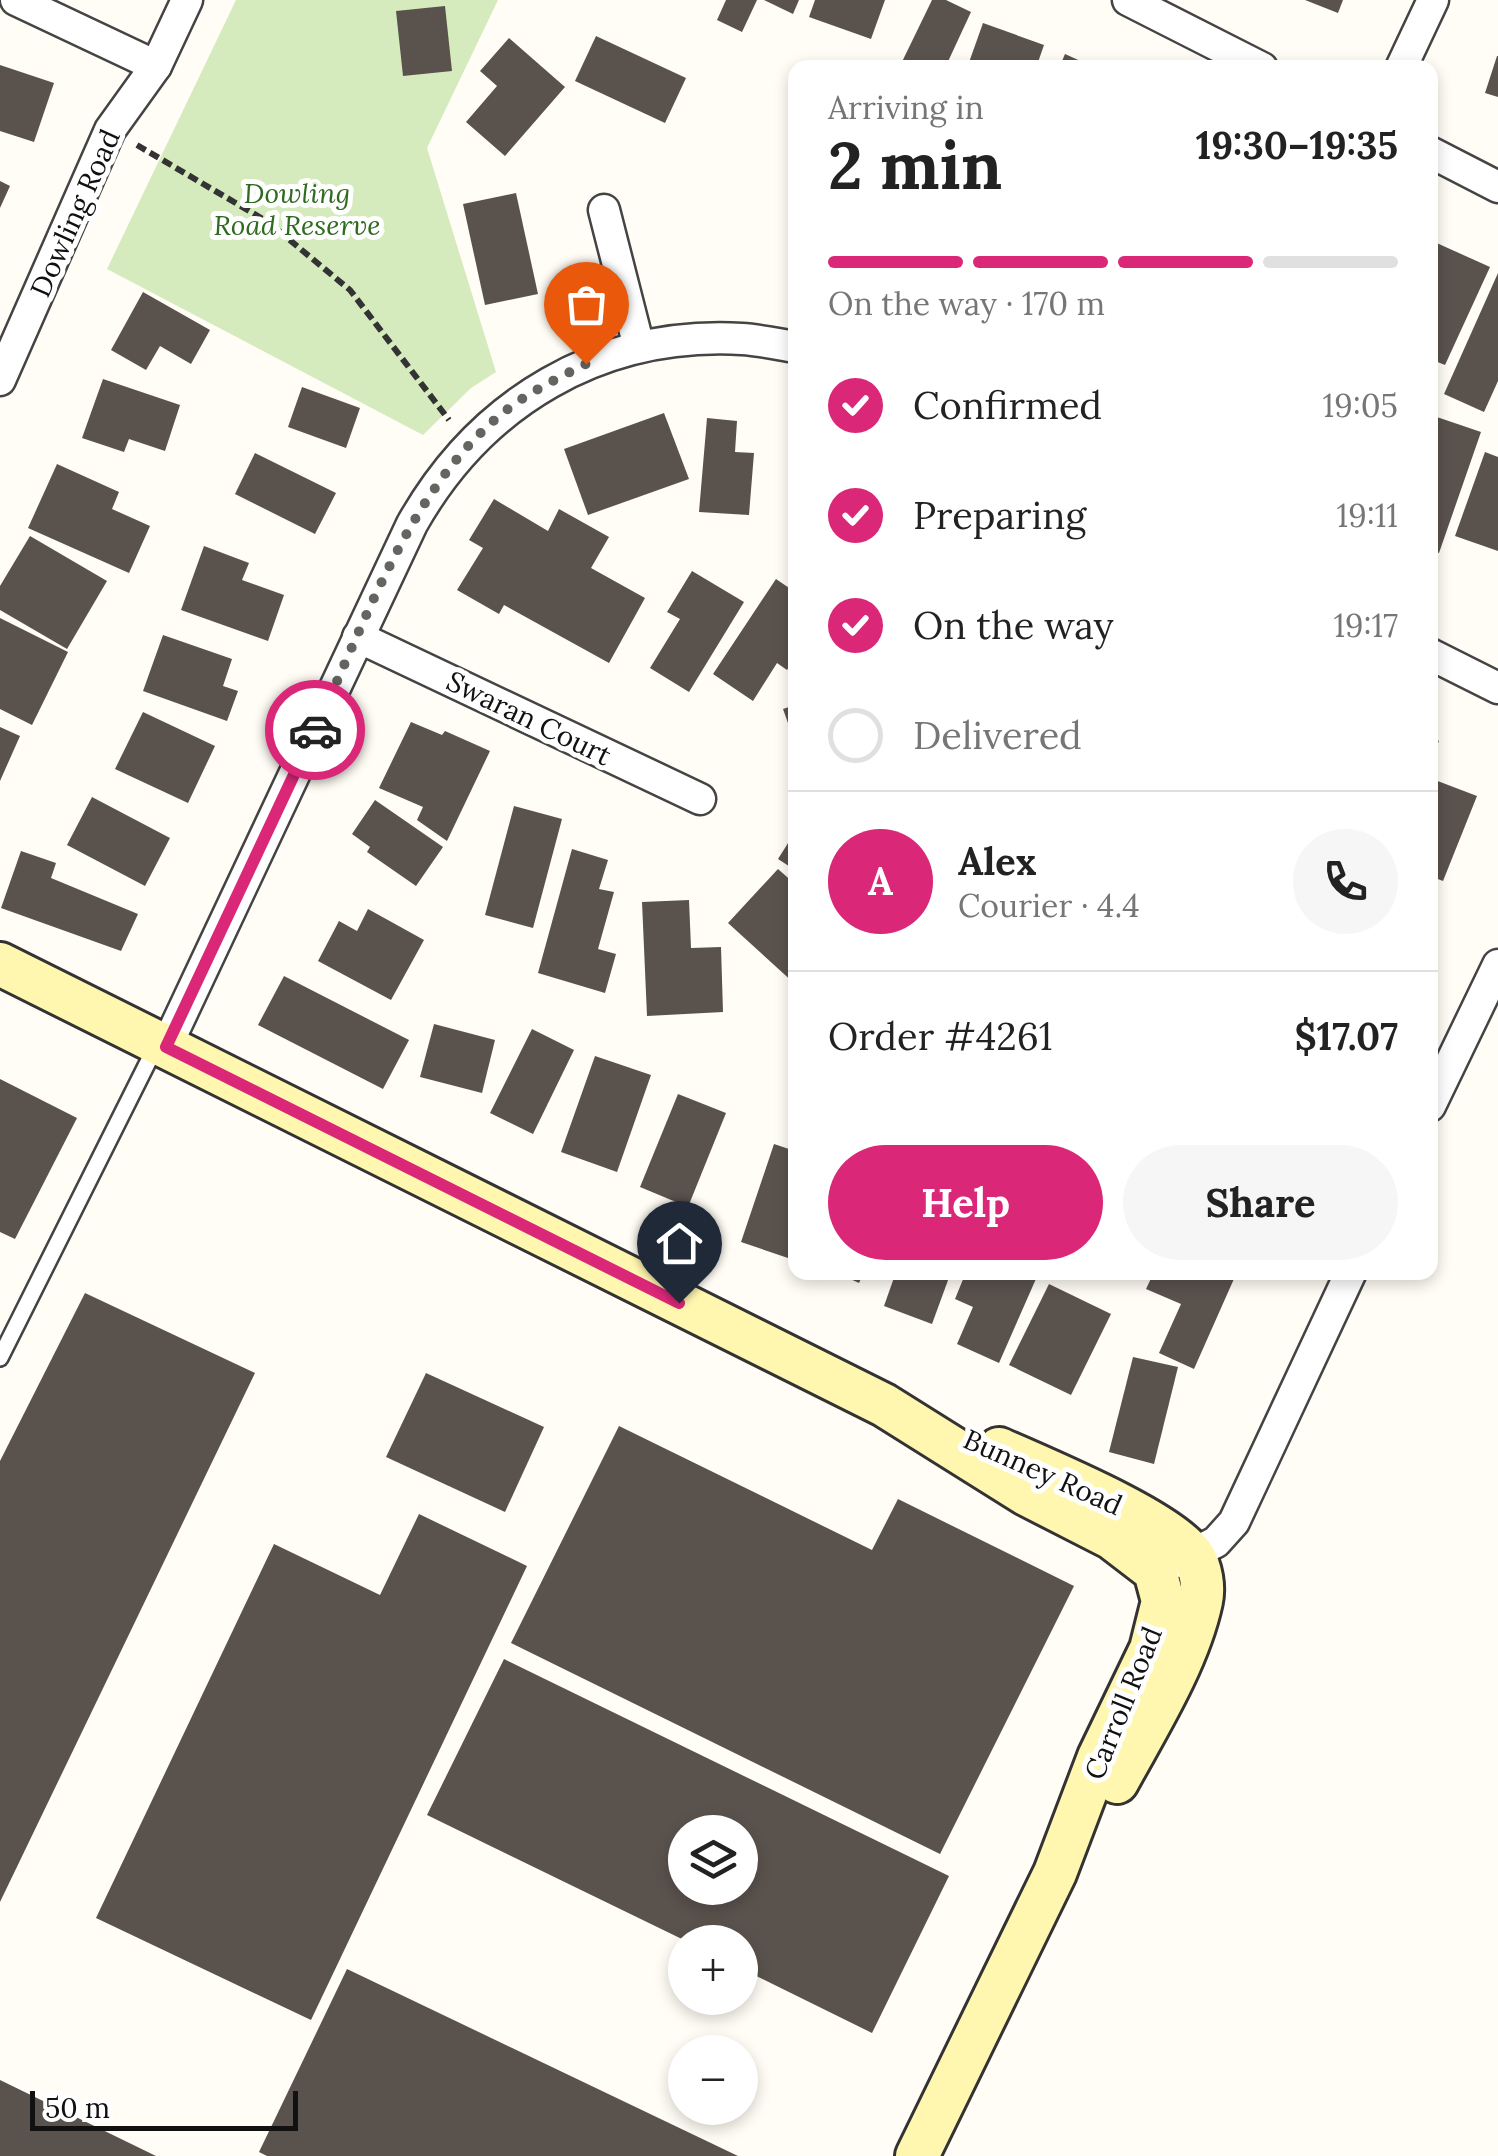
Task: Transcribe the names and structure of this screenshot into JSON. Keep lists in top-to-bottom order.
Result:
{
  "streets": {
    "street": [
      "Dowling Road",
      "Swaran Court",
      "Bunney Road",
      "Carroll Road"
    ]
  },
  "crossings": [
    ["Bunney Road", "Carroll Road"]
  ],
  "parks": ["Dowling Road Reserve"],
  "scale_bar": "50 m",
  "page": {
    "heading": ["2 min", "Arriving in", "19:30–19:35"],
    "panel": [
      "Alex",
      "Courier · 4.4",
      "Order #4261",
      "$17.07"
    ],
    "bar": "On the way · 170 m",
    "list": [
      ["Confirmed", "19:05"],
      ["Preparing", "19:11"],
      ["On the way", "19:17"],
      "Delivered"
    ],
    "round": "A",
    "buttons": ["Help", "Share"],
    "map_buttons": ["+", "−"],
    "scale": "50 m"
  }
}
